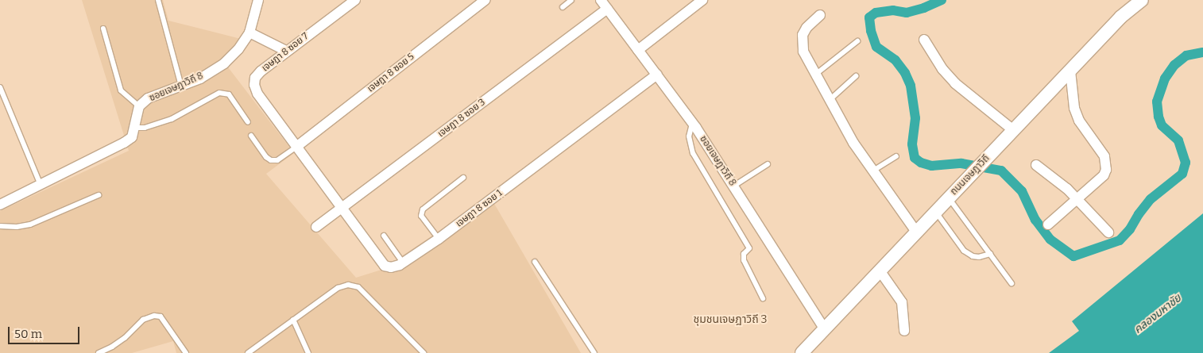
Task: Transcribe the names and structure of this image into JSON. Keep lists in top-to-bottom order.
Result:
{
  "streets": {
    "street": [
      "เจษฎา 8 ซอย 7",
      "เจษฎา 8 ซอย 5",
      "ซอยเจษฎาวิถี 8",
      "เจษฎา 8 ซอย 3",
      "ถนนเจษฎาวิถี",
      "เจษฎา 8 ซอย 1"
    ]
  },
  "crossings": [
    ["เจษฎา 8 ซอย 7", "เจษฎา 8 ซอย 5"],
    ["เจษฎา 8 ซอย 7", "เจษฎา 8 ซอย 1"],
    ["ซอยเจษฎาวิถี 8", "เจษฎา 8 ซอย 3"],
    ["ซอยเจษฎาวิถี 8", "ถนนเจษฎาวิถี"],
    ["ซอยเจษฎาวิถี 8", "เจษฎา 8 ซอย 1"],
    ["เจษฎา 8 ซอย 3", "เจษฎา 8 ซอย 1"]
  ],
  "districts": ["ชุมชนเจษฎาวิถี 3"],
  "water": ["คลองมหาชัย"],
  "scale_bar": "50 m"
}
